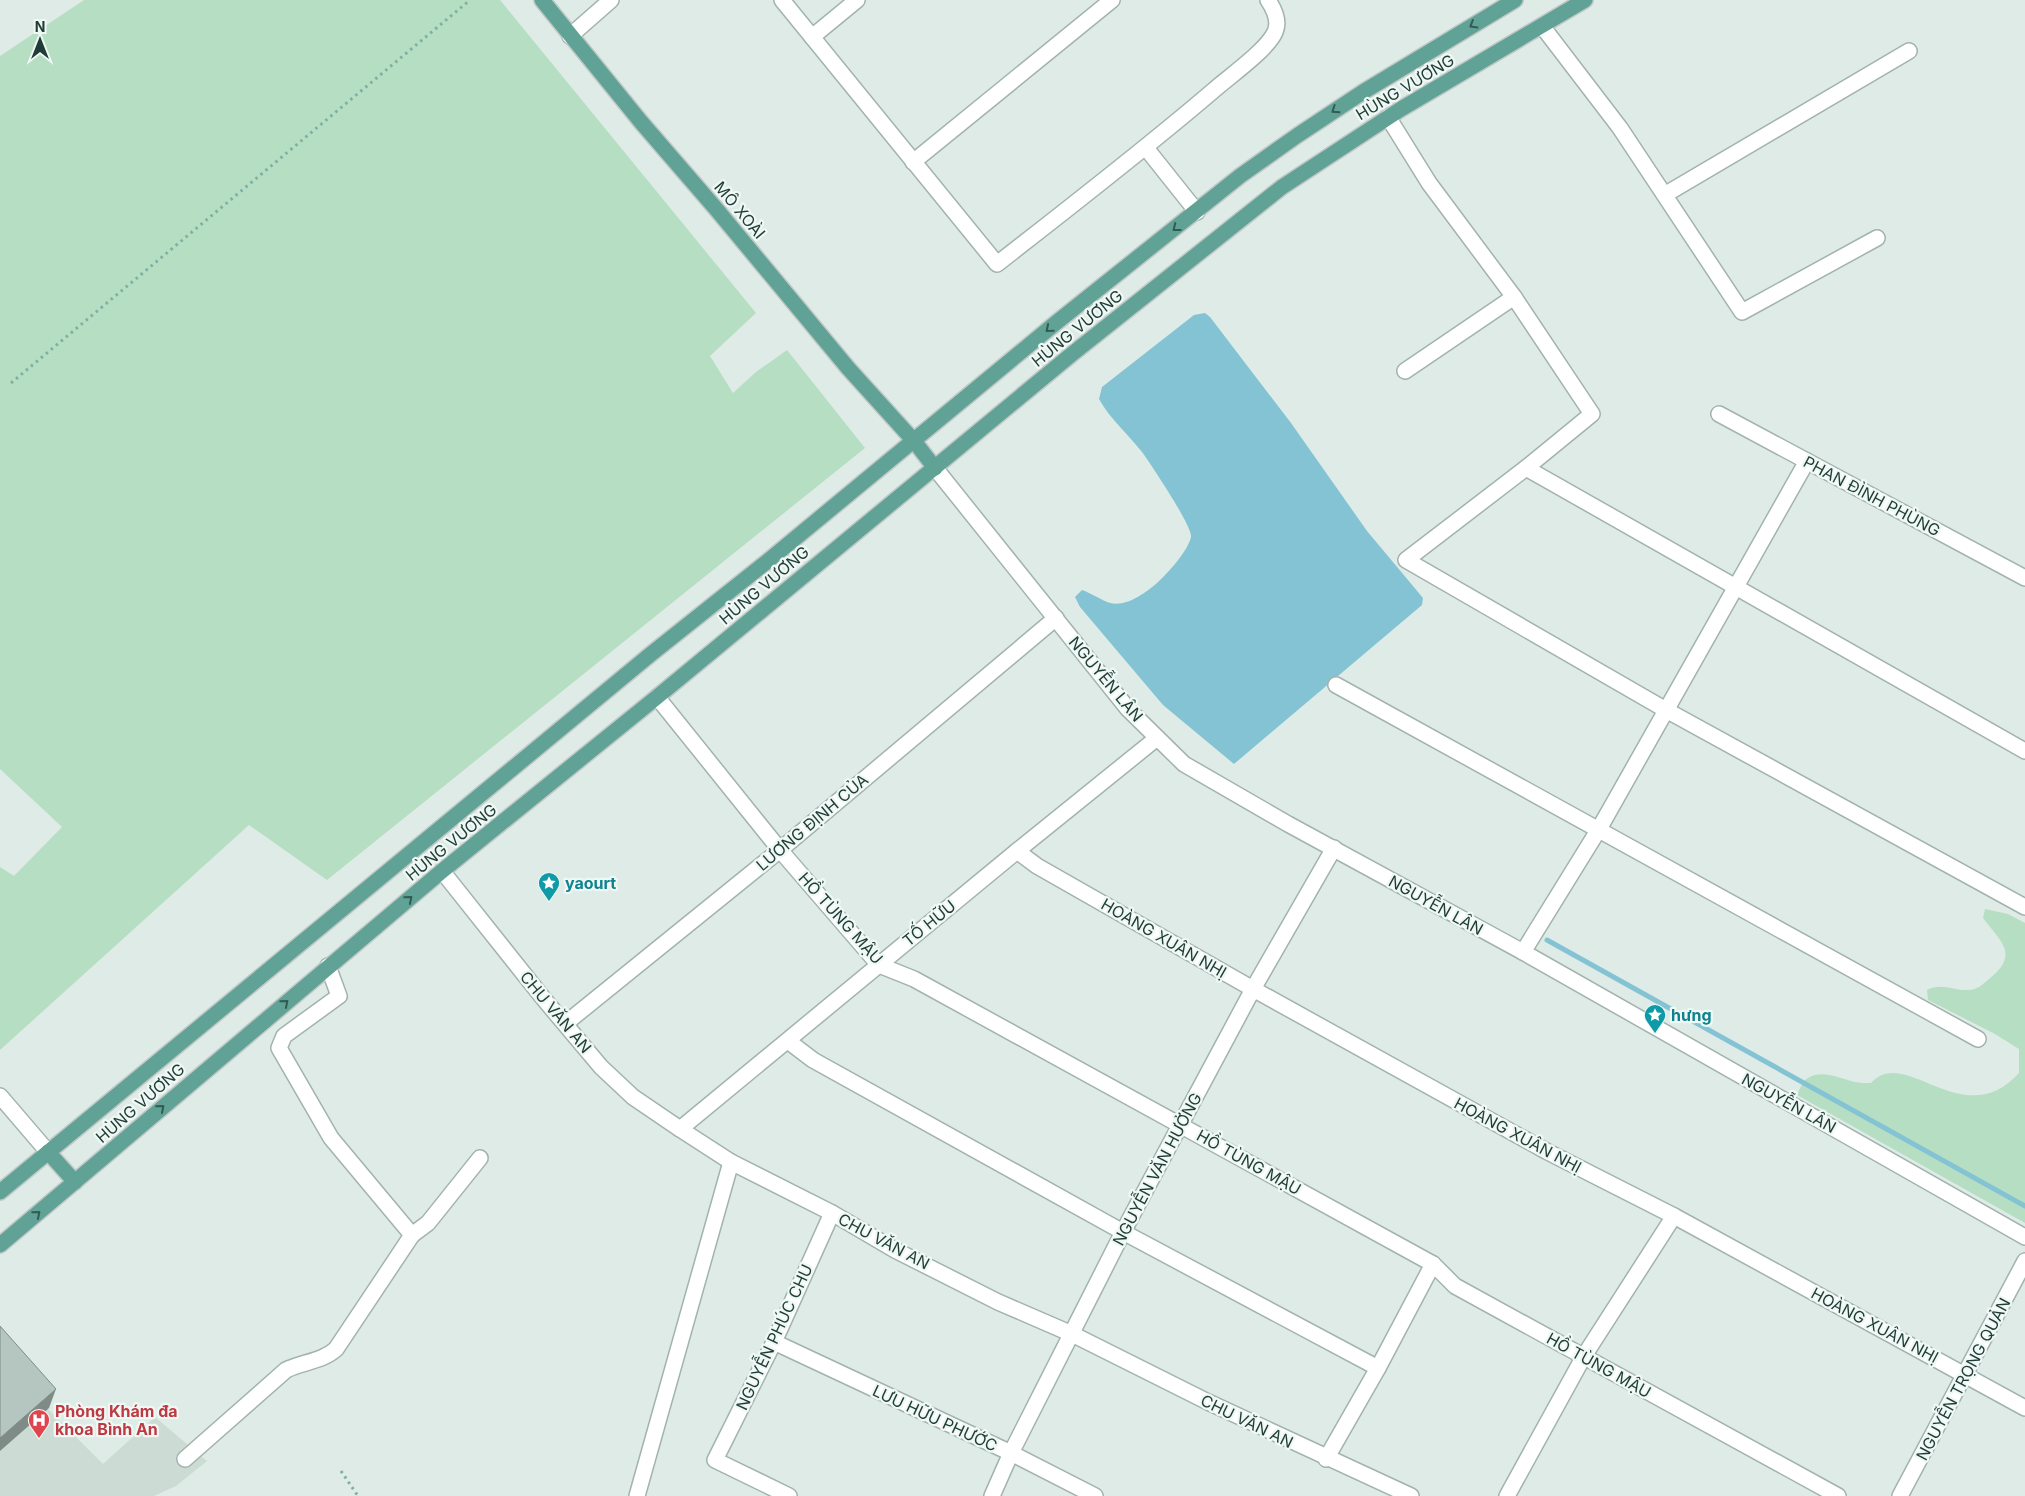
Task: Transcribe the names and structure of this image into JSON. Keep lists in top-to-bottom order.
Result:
{
  "streets": {
    "main road": ["HÙNG VƯƠNG", "MÔ XOÀI"],
    "street": [
      "PHAN ĐÌNH PHÙNG",
      "NGUYỄN LÂN",
      "LƯƠNG ĐỊNH CỦA",
      "HỒ TÙNG MẬU",
      "TỐ HỮU",
      "HOÀNG XUÂN NHỊ",
      "CHU VĂN AN",
      "NGUYỄN VĂN HƯỞNG",
      "NGUYỄN PHÚC CHU",
      "NGUYỄN TRỌNG QUẢN",
      "LƯU HỮU PHƯỚC"
    ]
  },
  "crossings": [
    ["HÙNG VƯƠNG", "MÔ XOÀI"],
    ["HÙNG VƯƠNG", "NGUYỄN LÂN"],
    ["HÙNG VƯƠNG", "HỒ TÙNG MẬU"],
    ["HÙNG VƯƠNG", "CHU VĂN AN"],
    ["MÔ XOÀI", "NGUYỄN LÂN"],
    ["NGUYỄN LÂN", "LƯƠNG ĐỊNH CỦA"],
    ["NGUYỄN LÂN", "TỐ HỮU"],
    ["NGUYỄN LÂN", "NGUYỄN VĂN HƯỞNG"],
    ["LƯƠNG ĐỊNH CỦA", "HỒ TÙNG MẬU"],
    ["LƯƠNG ĐỊNH CỦA", "CHU VĂN AN"],
    ["HỒ TÙNG MẬU", "TỐ HỮU"],
    ["HỒ TÙNG MẬU", "NGUYỄN VĂN HƯỞNG"],
    ["TỐ HỮU", "HOÀNG XUÂN NHỊ"],
    ["TỐ HỮU", "CHU VĂN AN"],
    ["HOÀNG XUÂN NHỊ", "NGUYỄN VĂN HƯỞNG"],
    ["HOÀNG XUÂN NHỊ", "NGUYỄN TRỌNG QUẢN"],
    ["CHU VĂN AN", "NGUYỄN VĂN HƯỞNG"],
    ["CHU VĂN AN", "NGUYỄN PHÚC CHU"],
    ["NGUYỄN VĂN HƯỞNG", "LƯU HỮU PHƯỚC"],
    ["NGUYỄN PHÚC CHU", "LƯU HỮU PHƯỚC"]
  ],
  "places": {
    "place": ["yaourt", "hưng"],
    "hospital": ["Phòng Khám đa khoa Bình An"]
  },
  "north": "top"
}
